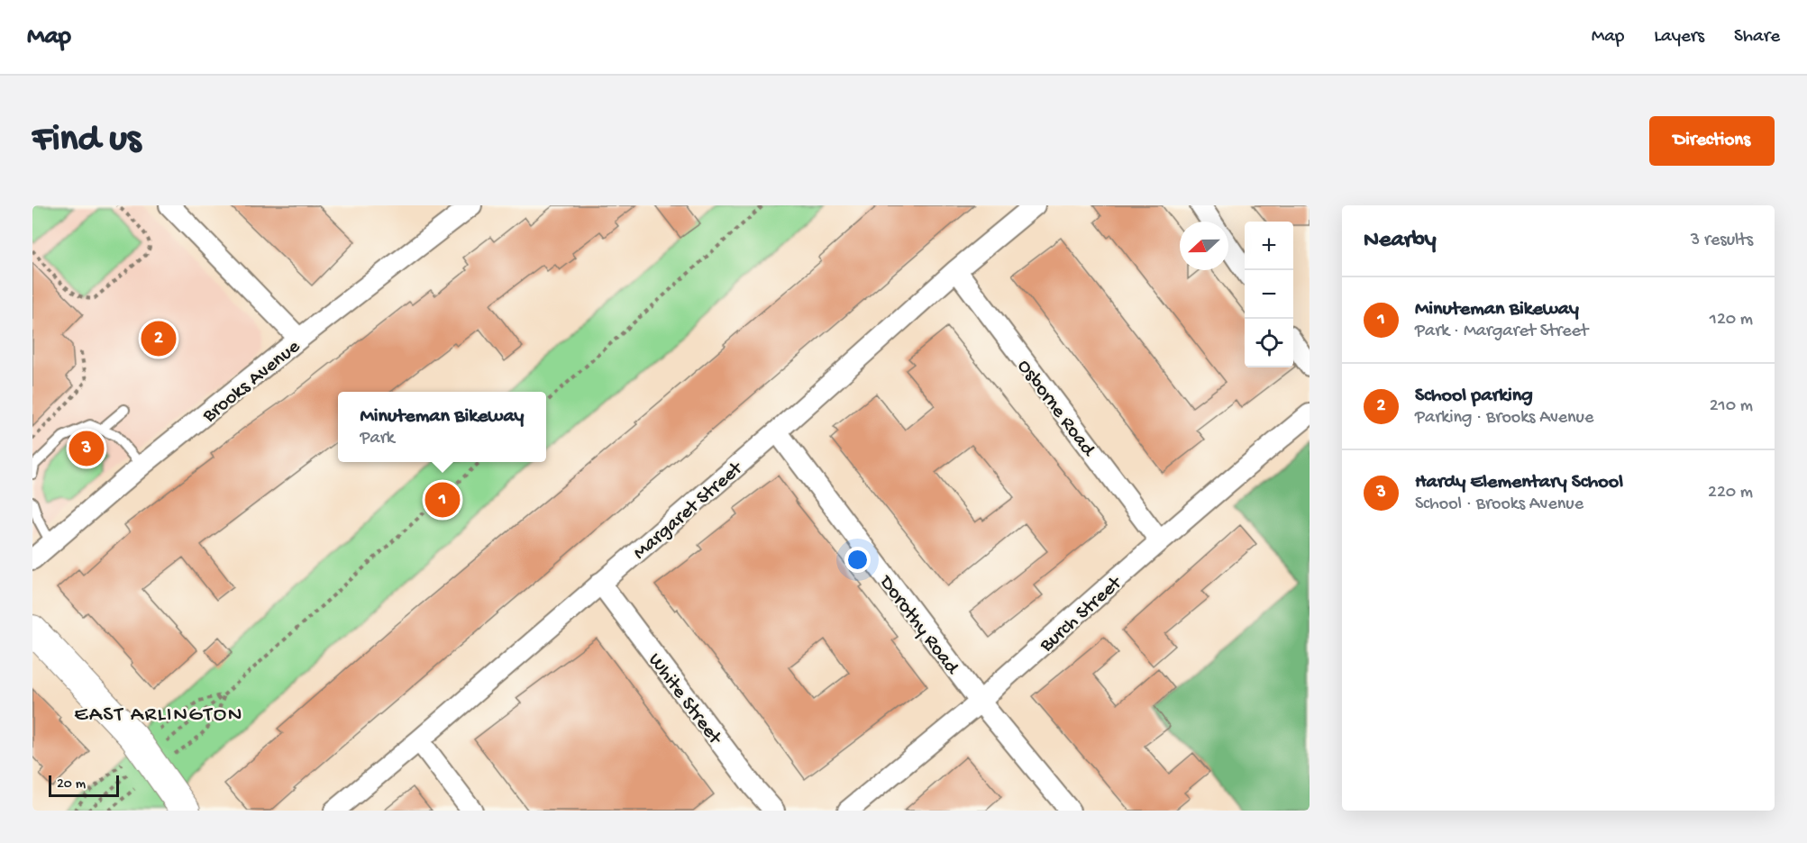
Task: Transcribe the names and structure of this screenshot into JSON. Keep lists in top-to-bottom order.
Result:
{
  "streets": {
    "street": [
      "Brooks Avenue",
      "Osborne Road",
      "Margaret Street",
      "Burch Street",
      "Dorothy Road",
      "White Street"
    ]
  },
  "crossings": [
    ["Osborne Road", "Margaret Street"],
    ["Osborne Road", "Burch Street"],
    ["Margaret Street", "Dorothy Road"],
    ["Margaret Street", "White Street"],
    ["Burch Street", "Dorothy Road"]
  ],
  "districts": ["EAST ARLINGTON"],
  "scale_bar": "20 m",
  "north": "left",
  "page": {
    "header": "Map",
    "nav": ["Map", "Layers", "Share"],
    "buttons": "Directions",
    "title": "Find us",
    "heading": ["Nearby", "3 results"],
    "map_buttons": ["+", "−"],
    "list": [
      {
        "mark": "1",
        "name": "Minuteman Bikeway",
        "note": "Park · Margaret Street",
        "value": "120 m"
      },
      {
        "mark": "2",
        "name": "School parking",
        "note": "Parking · Brooks Avenue",
        "value": "210 m"
      },
      {
        "mark": "3",
        "name": "Hardy Elementary School",
        "note": "School · Brooks Avenue",
        "value": "220 m"
      }
    ],
    "pins": ["2", "3", "1"],
    "popup": ["Minuteman Bikeway", "Park"],
    "scale": "20 m"
  }
}
